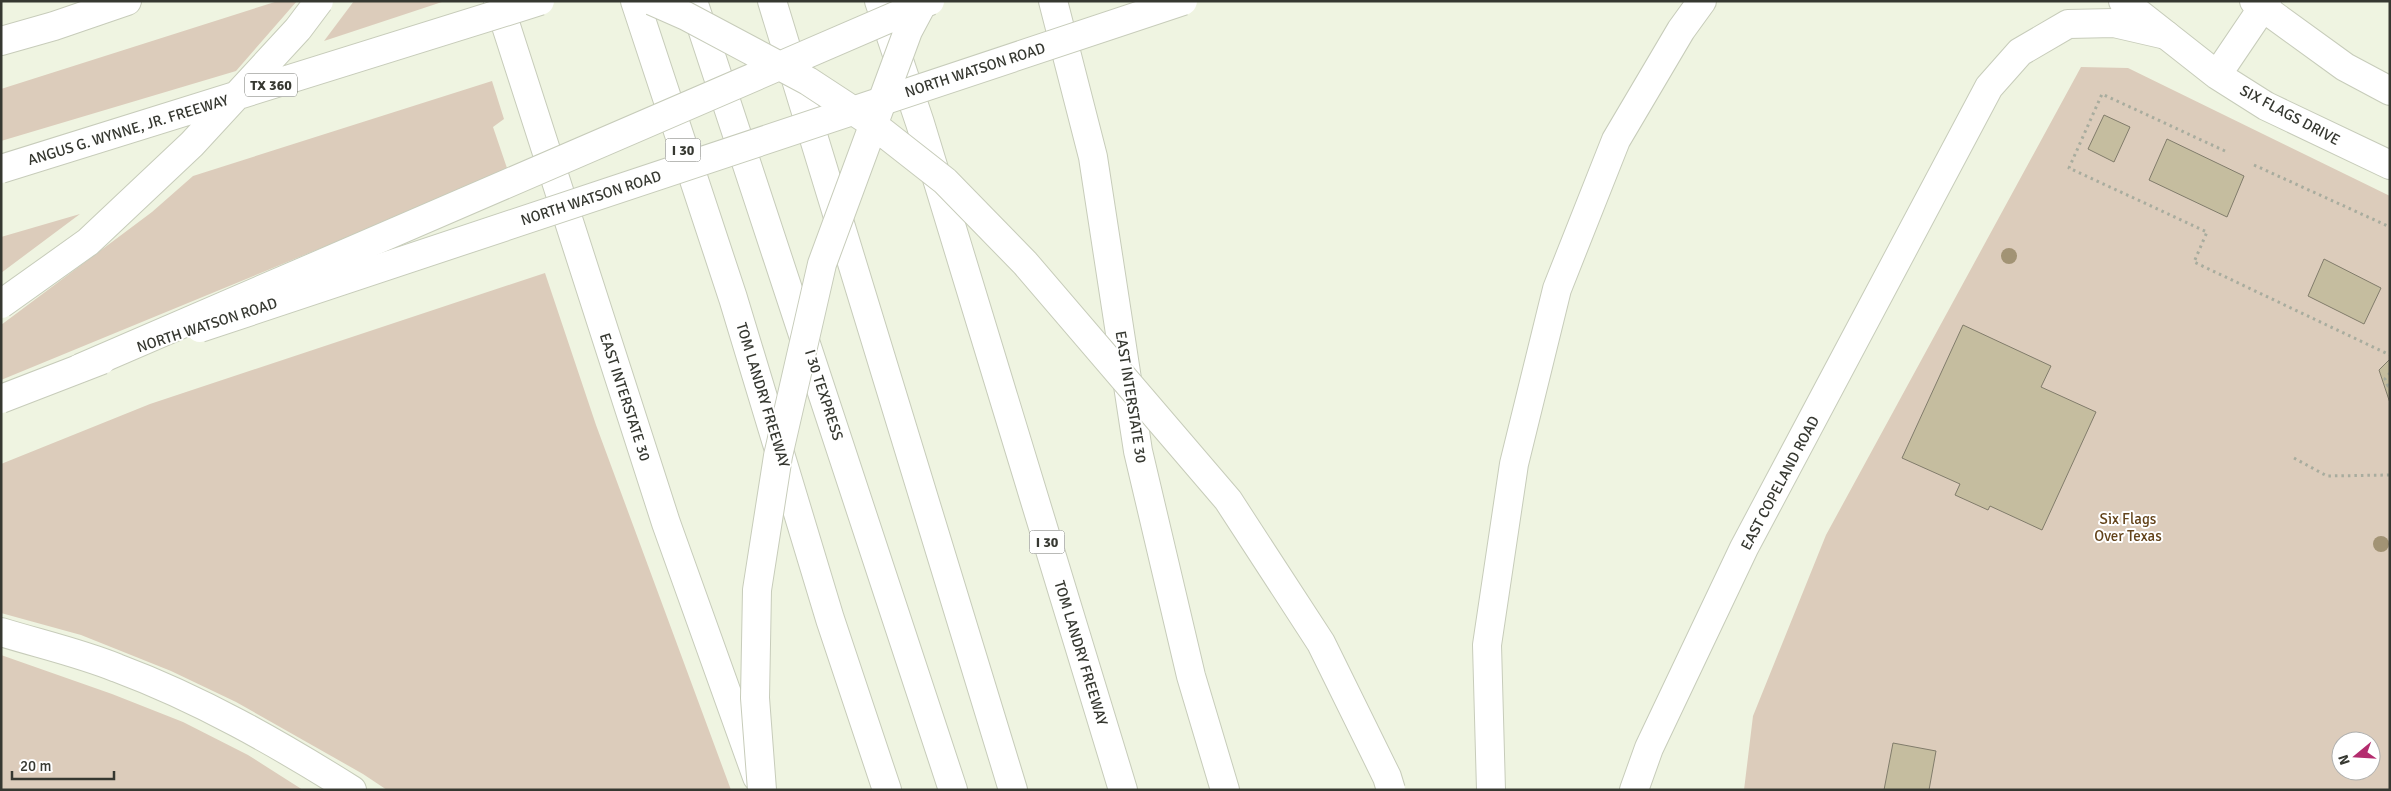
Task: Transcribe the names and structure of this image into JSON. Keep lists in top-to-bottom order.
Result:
{
  "streets": {
    "main road": [
      "NORTH WATSON ROAD",
      "TX 360",
      "SIX FLAGS DRIVE",
      "ANGUS G. WYNNE, JR. FREEWAY",
      "I 30",
      "TOM LANDRY FREEWAY",
      "I 30 TEXPRESS",
      "EAST INTERSTATE 30",
      "EAST COPELAND ROAD"
    ]
  },
  "crossings": [
    ["SIX FLAGS DRIVE", "EAST COPELAND ROAD"]
  ],
  "parks": ["Six Flags Over Texas"],
  "scale_bar": "20 m",
  "north": "left"
}
